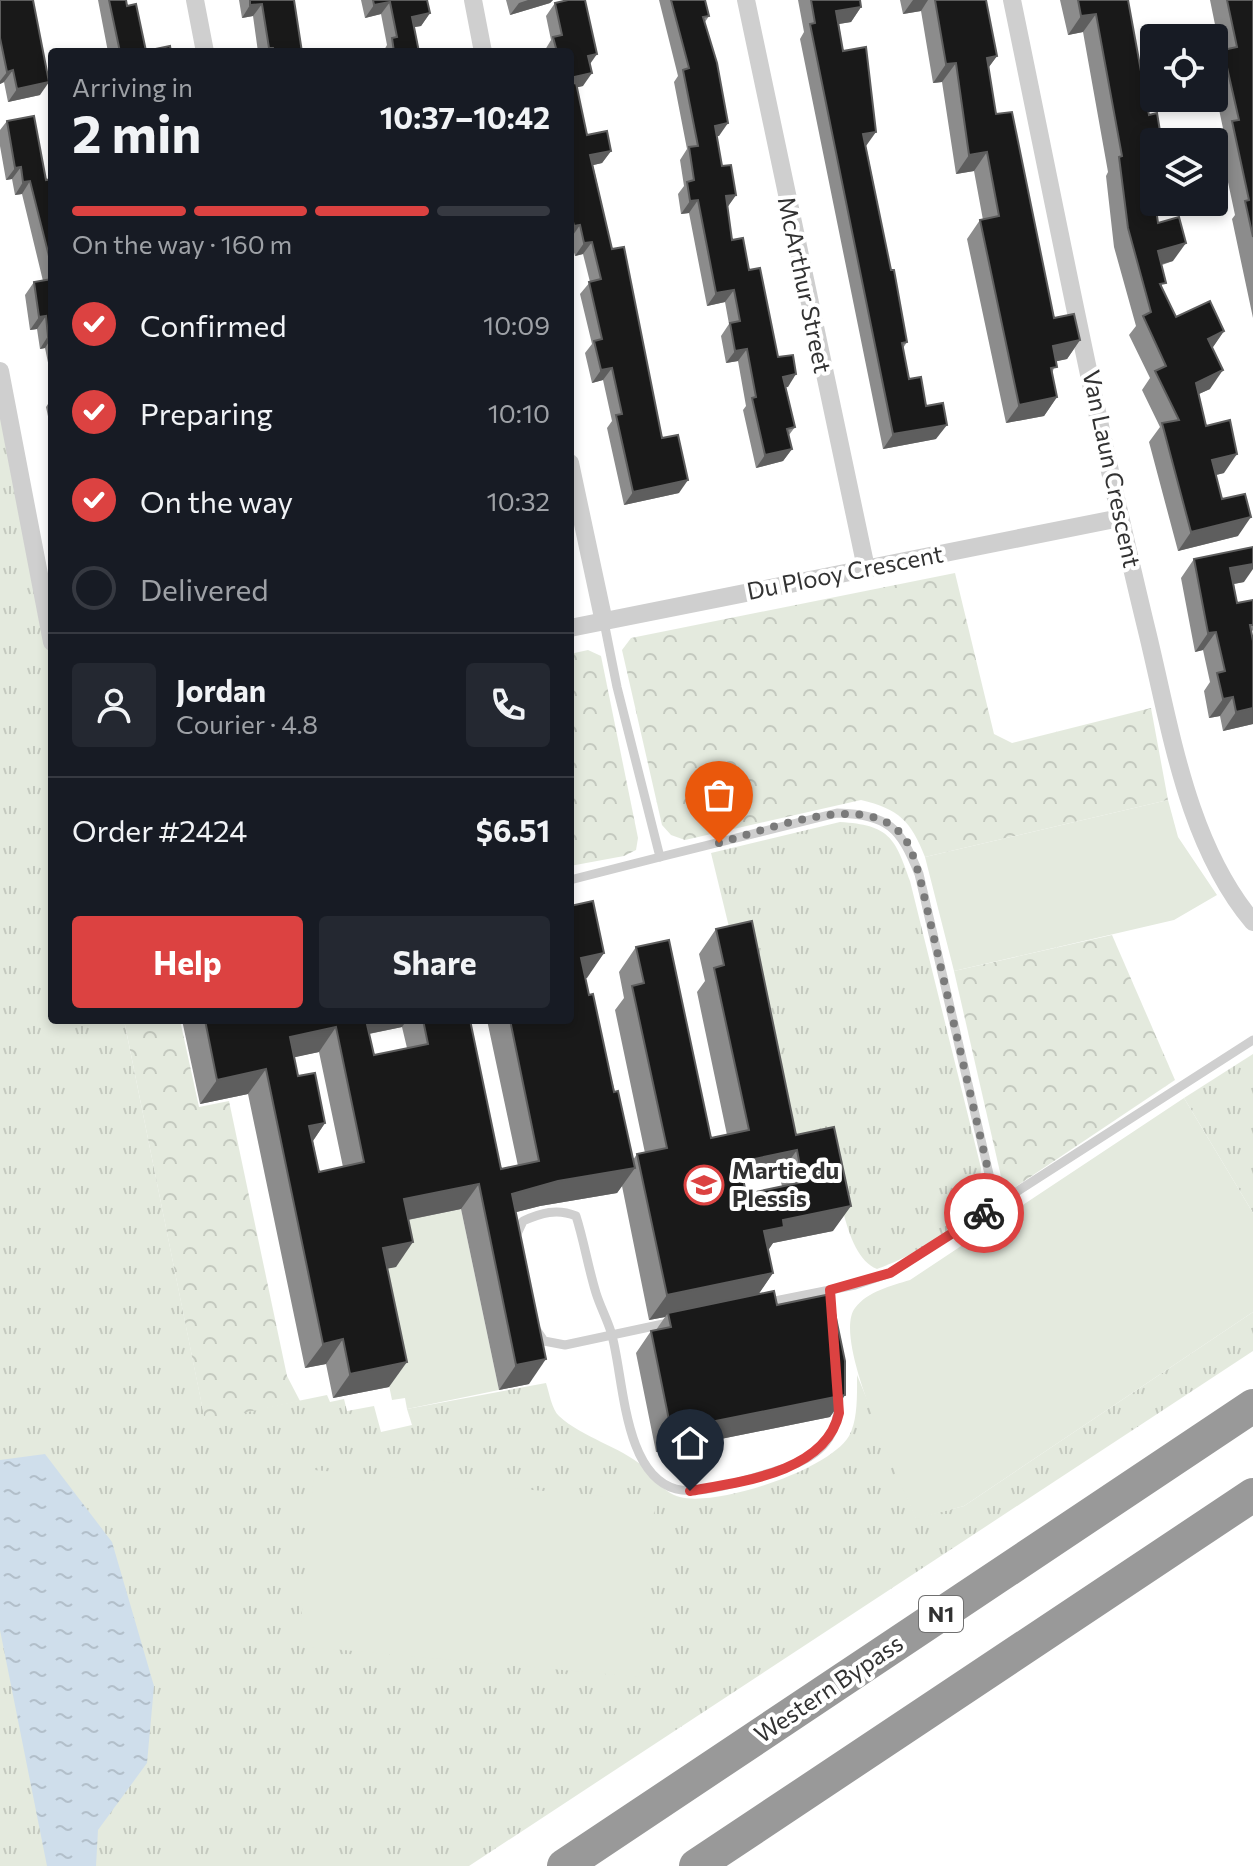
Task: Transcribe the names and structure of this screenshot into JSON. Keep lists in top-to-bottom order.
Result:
{
  "streets": {
    "highway": ["N1", "Western Bypass"],
    "street": ["McArthur Street", "Van Laun Crescent", "Du Plooy Crescent"]
  },
  "crossings": [
    ["McArthur Street", "Du Plooy Crescent"],
    ["Van Laun Crescent", "Du Plooy Crescent"]
  ],
  "places": {
    "school or university": ["Martie du Plessis"]
  },
  "page": {
    "heading": ["2 min", "Arriving in", "10:37–10:42"],
    "panel": [
      "Jordan",
      "Courier · 4.8",
      "Order #2424",
      "$6.51"
    ],
    "bar": "On the way · 160 m",
    "list": [
      ["Confirmed", "10:09"],
      ["Preparing", "10:10"],
      ["On the way", "10:32"],
      "Delivered"
    ],
    "buttons": ["Help", "Share"]
  }
}
